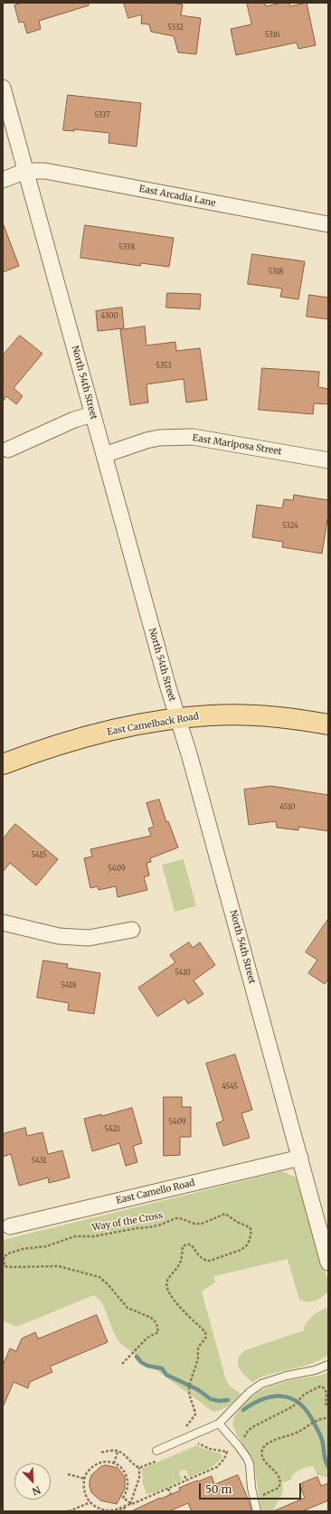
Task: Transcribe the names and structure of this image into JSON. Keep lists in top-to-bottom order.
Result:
{
  "streets": {
    "main road": ["East Camelback Road"],
    "street": [
      "East Arcadia Lane",
      "North 54th Street",
      "East Mariposa Street",
      "East Camello Road"
    ],
    "path": ["Way of the Cross"]
  },
  "crossings": [
    ["East Arcadia Lane", "North 54th Street"],
    ["North 54th Street", "East Mariposa Street"],
    ["North 54th Street", "East Camelback Road"],
    ["North 54th Street", "East Camello Road"]
  ],
  "house_numbers": [
    "5332",
    "5316",
    "5337",
    "5338",
    "5318",
    "4300",
    "5353",
    "5324",
    "4510",
    "5415",
    "5409",
    "5410",
    "5418",
    "4545",
    "5409",
    "5421",
    "5431"
  ],
  "scale_bar": "50 m",
  "north": "bottom right"
}
